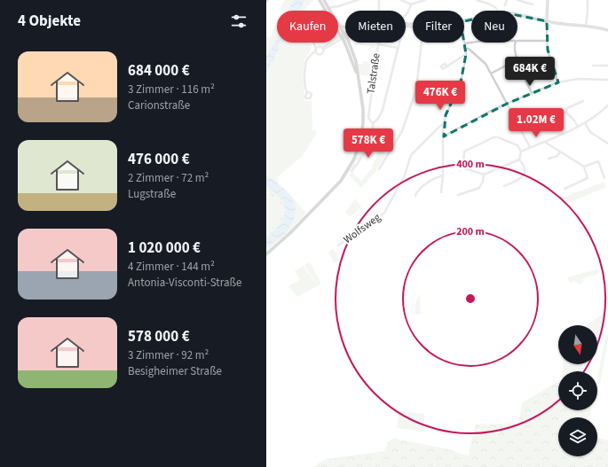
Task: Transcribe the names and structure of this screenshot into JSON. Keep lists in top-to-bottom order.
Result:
{
  "streets": {
    "street": ["Talstraße", "Wolfsweg"]
  },
  "north": "bottom",
  "page": {
    "heading": "4 Objekte",
    "chip": [
      "Kaufen",
      "Mieten",
      "Filter",
      "Neu"
    ],
    "list": [
      {
        "name": "684 000 €",
        "note": "3 Zimmer · 116 m² · Carionstraße"
      },
      {
        "name": "476 000 €",
        "note": "2 Zimmer · 72 m² · Lugstraße"
      },
      {
        "name": "1 020 000 €",
        "note": "4 Zimmer · 144 m² · Antonia-Visconti-Straße"
      },
      {
        "name": "578 000 €",
        "note": "3 Zimmer · 92 m² · Besigheimer Straße"
      }
    ],
    "price": [
      "684K €",
      "476K €",
      "1.02M €",
      "578K €"
    ]
  },
  "rings": ["400 m", "200 m"]
}
